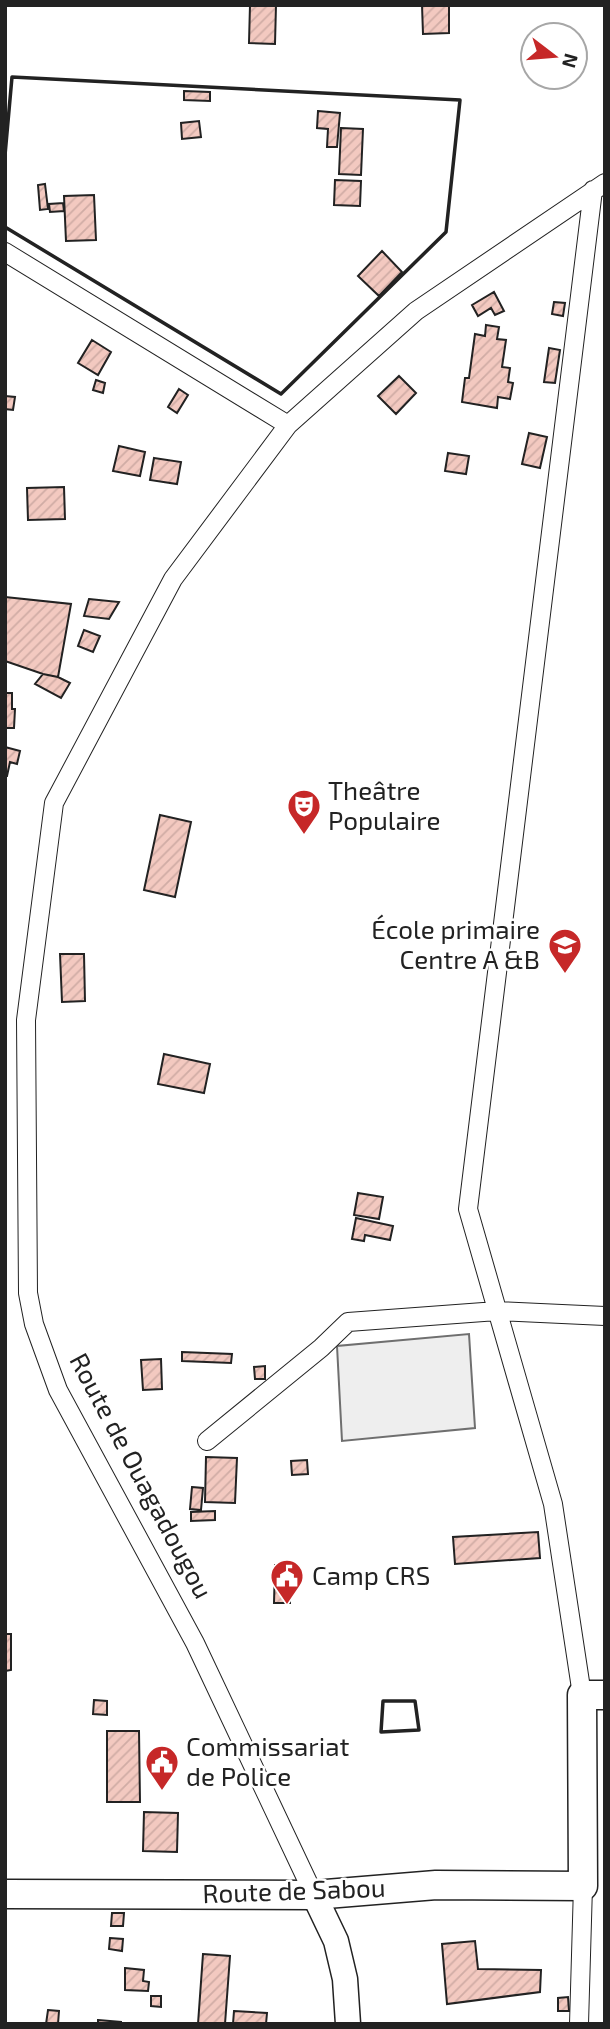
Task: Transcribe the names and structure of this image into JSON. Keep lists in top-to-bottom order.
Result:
{
  "streets": {
    "main road": ["Route de Ouagadougou", "Route de Sabou"]
  },
  "crossings": [
    ["Route de Ouagadougou", "Route de Sabou"]
  ],
  "places": {
    "theatre": ["Theâtre Populaire"],
    "school or university": ["École primaire Centre A &B"],
    "public building": ["Camp CRS", "Commissariat de Police"]
  },
  "north": "right"
}
